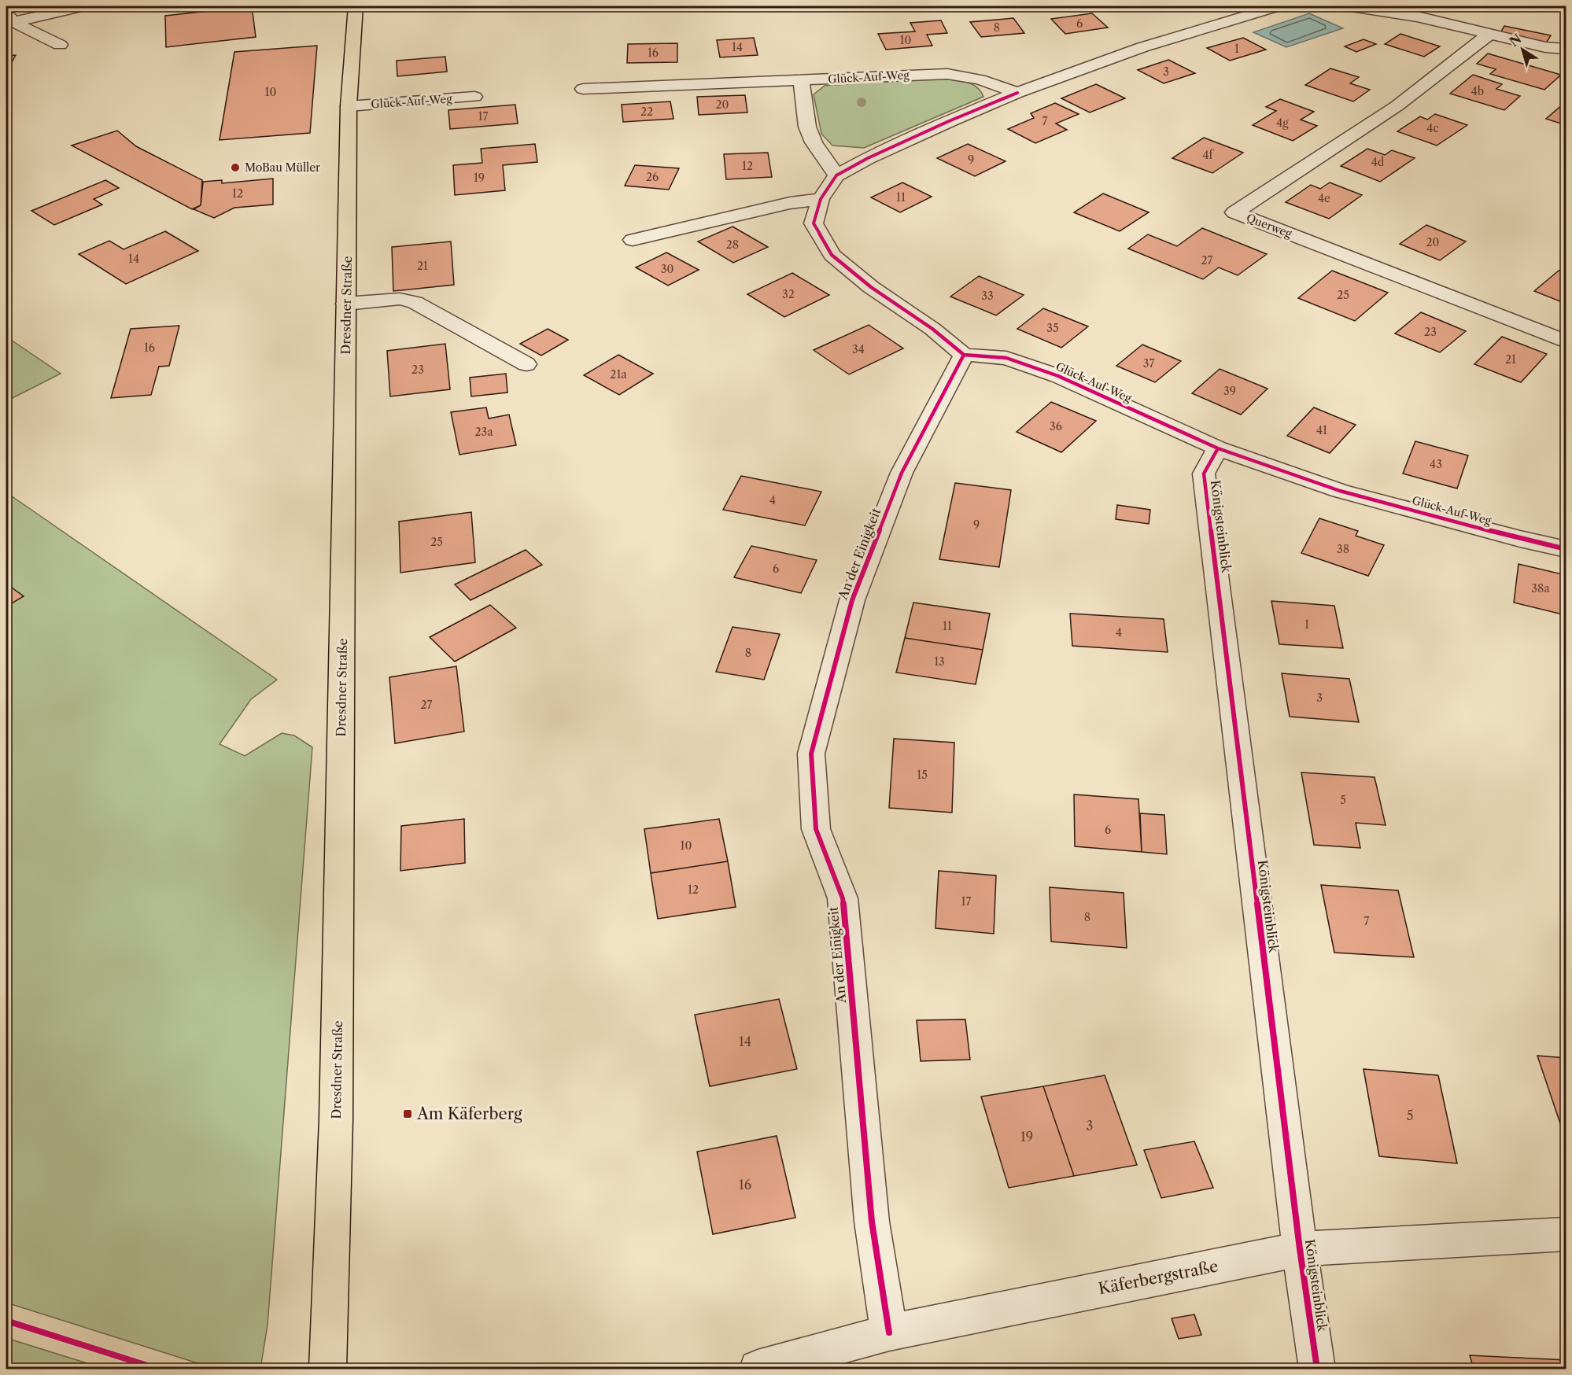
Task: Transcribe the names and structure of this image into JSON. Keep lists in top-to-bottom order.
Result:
{
  "streets": {
    "main road": ["Dresdner Straße"],
    "street": [
      "Glück-Auf-Weg",
      "Querweg",
      "Königsteinblick",
      "An der Einigkeit",
      "Käferbergstraße"
    ]
  },
  "crossings": [
    ["Glück-Auf-Weg", "Dresdner Straße"],
    ["Glück-Auf-Weg", "Königsteinblick"],
    ["Glück-Auf-Weg", "An der Einigkeit"],
    ["Königsteinblick", "Käferbergstraße"],
    ["An der Einigkeit", "Käferbergstraße"]
  ],
  "places": {
    "other": ["MoBau Müller"],
    "transit": ["Am Käferberg"]
  },
  "house_numbers": [
    "6",
    "8",
    "10",
    "14",
    "1",
    "16",
    "3",
    "4b",
    "10",
    "20",
    "22",
    "17",
    "7",
    "4g",
    "4c",
    "4f",
    "9",
    "4d",
    "12",
    "26",
    "19",
    "12",
    "11",
    "4e",
    "20",
    "28",
    "14",
    "27",
    "21",
    "30",
    "32",
    "25",
    "33",
    "35",
    "23",
    "16",
    "34",
    "21",
    "37",
    "23",
    "21a",
    "39",
    "36",
    "41",
    "23a",
    "43",
    "4",
    "9",
    "25",
    "38",
    "6",
    "38a",
    "1",
    "11",
    "4",
    "8",
    "13",
    "3",
    "27",
    "15",
    "5",
    "6",
    "10",
    "12",
    "17",
    "8",
    "7",
    "14",
    "5",
    "3",
    "19",
    "16"
  ],
  "north": "top left"
}
